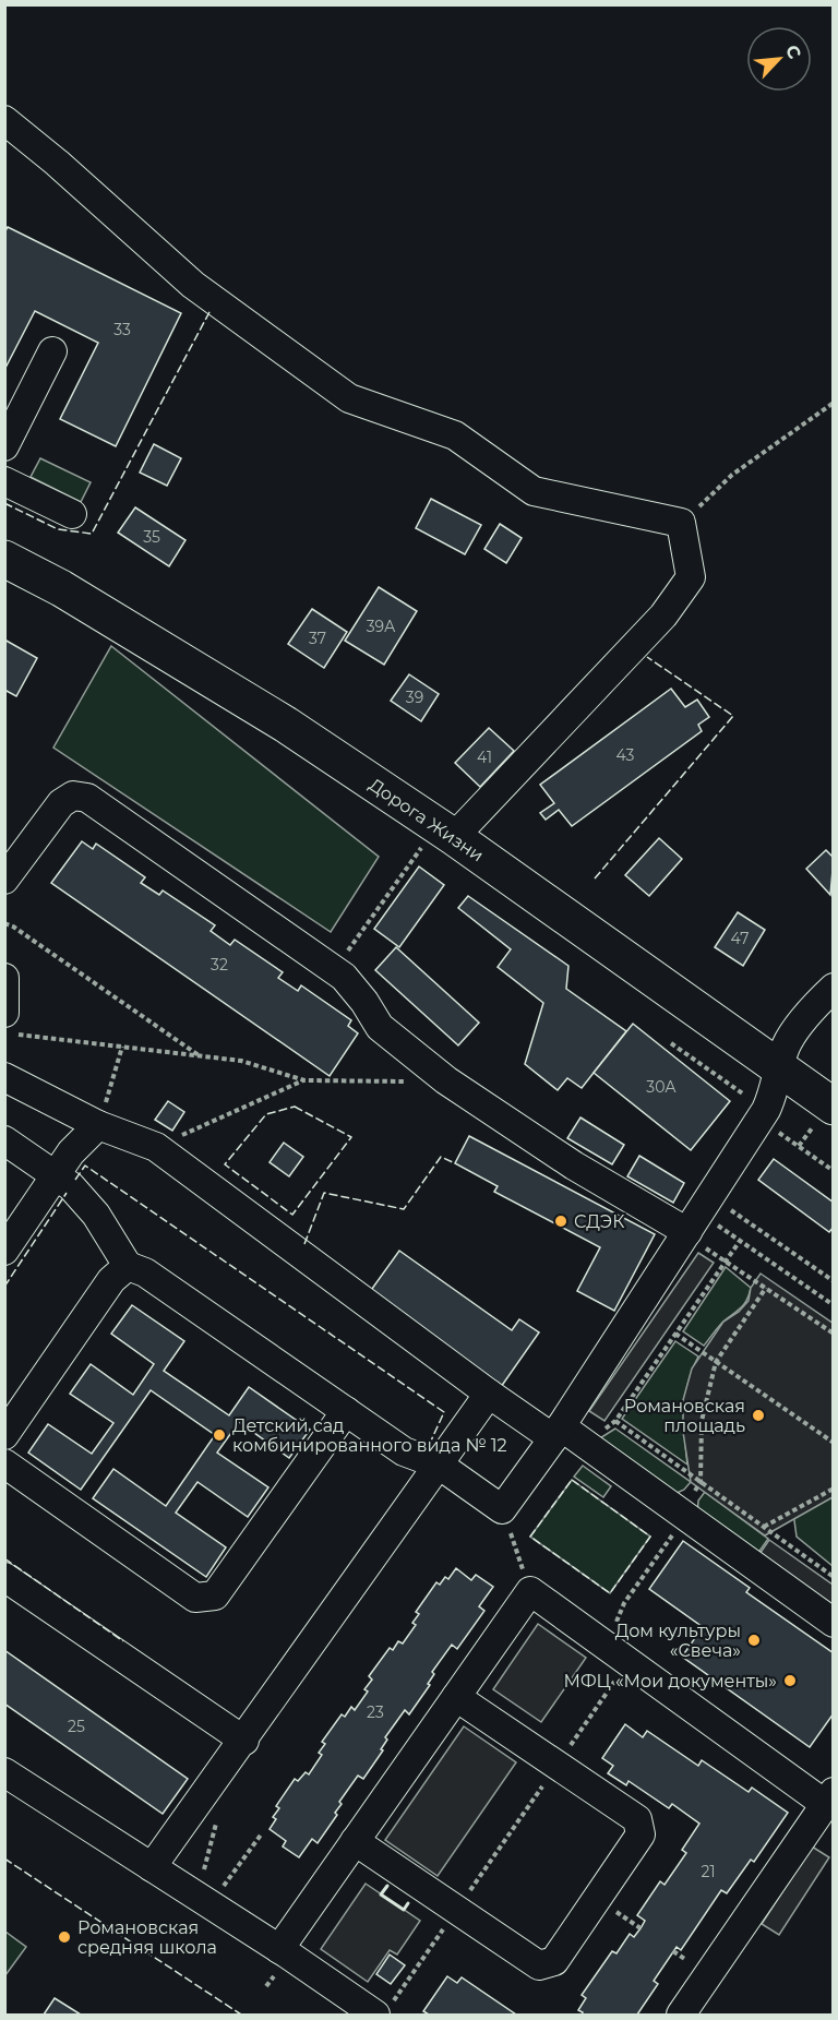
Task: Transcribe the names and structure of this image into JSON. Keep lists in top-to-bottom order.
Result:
{
  "streets": {
    "main road": ["Дорога Жизни"]
  },
  "places": [
    "СДЭК",
    "Романовская площадь",
    "Детский сад комбинированного вида № 12",
    "Дом культуры «Свеча»",
    "МФЦ «Мои документы»",
    "Романовская средняя школа"
  ],
  "house_numbers": [
    "33",
    "35",
    "39А",
    "37",
    "39",
    "43",
    "41",
    "47",
    "32",
    "30А",
    "23",
    "25",
    "21"
  ],
  "north": "top right"
}
